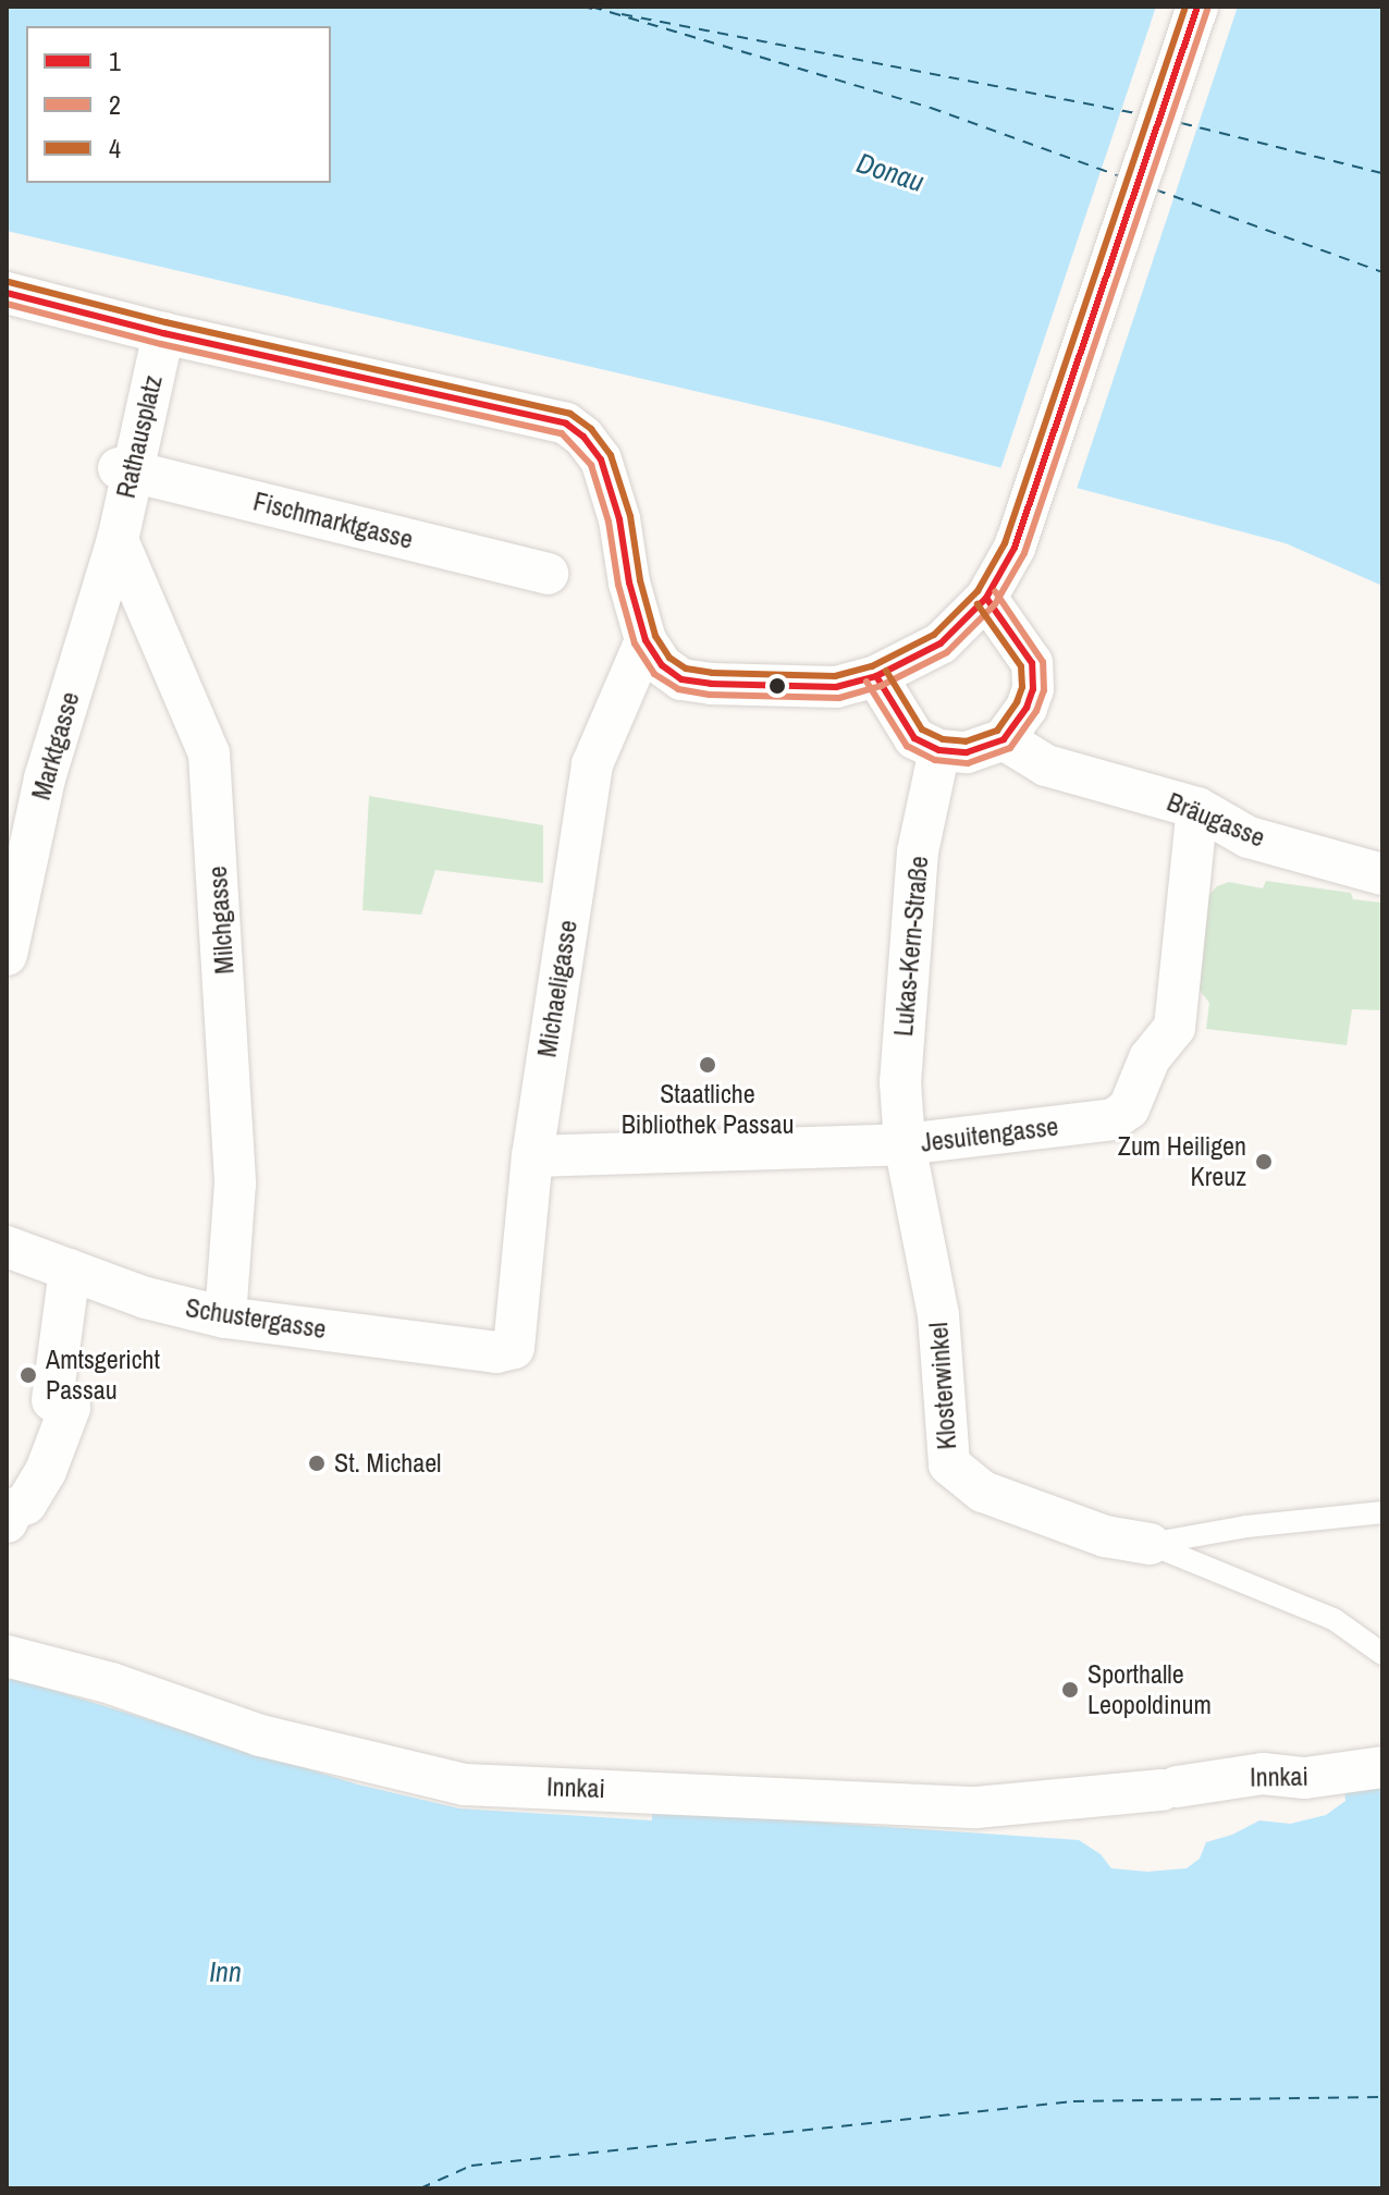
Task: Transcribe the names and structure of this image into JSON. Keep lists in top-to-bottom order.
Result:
{
  "streets": {
    "street": [
      "Rathausplatz",
      "Fischmarktgasse",
      "Marktgasse",
      "Bräugasse",
      "Milchgasse",
      "Lukas-Kern-Straße",
      "Michaeligasse",
      "Jesuitengasse",
      "Schustergasse",
      "Klosterwinkel",
      "Innkai"
    ]
  },
  "crossings": [
    ["Rathausplatz", "Fischmarktgasse"],
    ["Rathausplatz", "Marktgasse"],
    ["Rathausplatz", "Milchgasse"],
    ["Marktgasse", "Milchgasse"],
    ["Bräugasse", "Jesuitengasse"],
    ["Milchgasse", "Schustergasse"],
    ["Lukas-Kern-Straße", "Jesuitengasse"],
    ["Lukas-Kern-Straße", "Klosterwinkel"],
    ["Michaeligasse", "Jesuitengasse"],
    ["Michaeligasse", "Schustergasse"],
    ["Jesuitengasse", "Klosterwinkel"]
  ],
  "water": ["Donau", "Inn"],
  "places": [
    "Staatliche Bibliothek Passau",
    "Zum Heiligen Kreuz",
    "Amtsgericht Passau",
    "St. Michael",
    "Sporthalle Leopoldinum"
  ],
  "lines": ["transit line 1", "transit line 4", "transit line 2"],
  "legend": ["1", "2", "4"]
}
